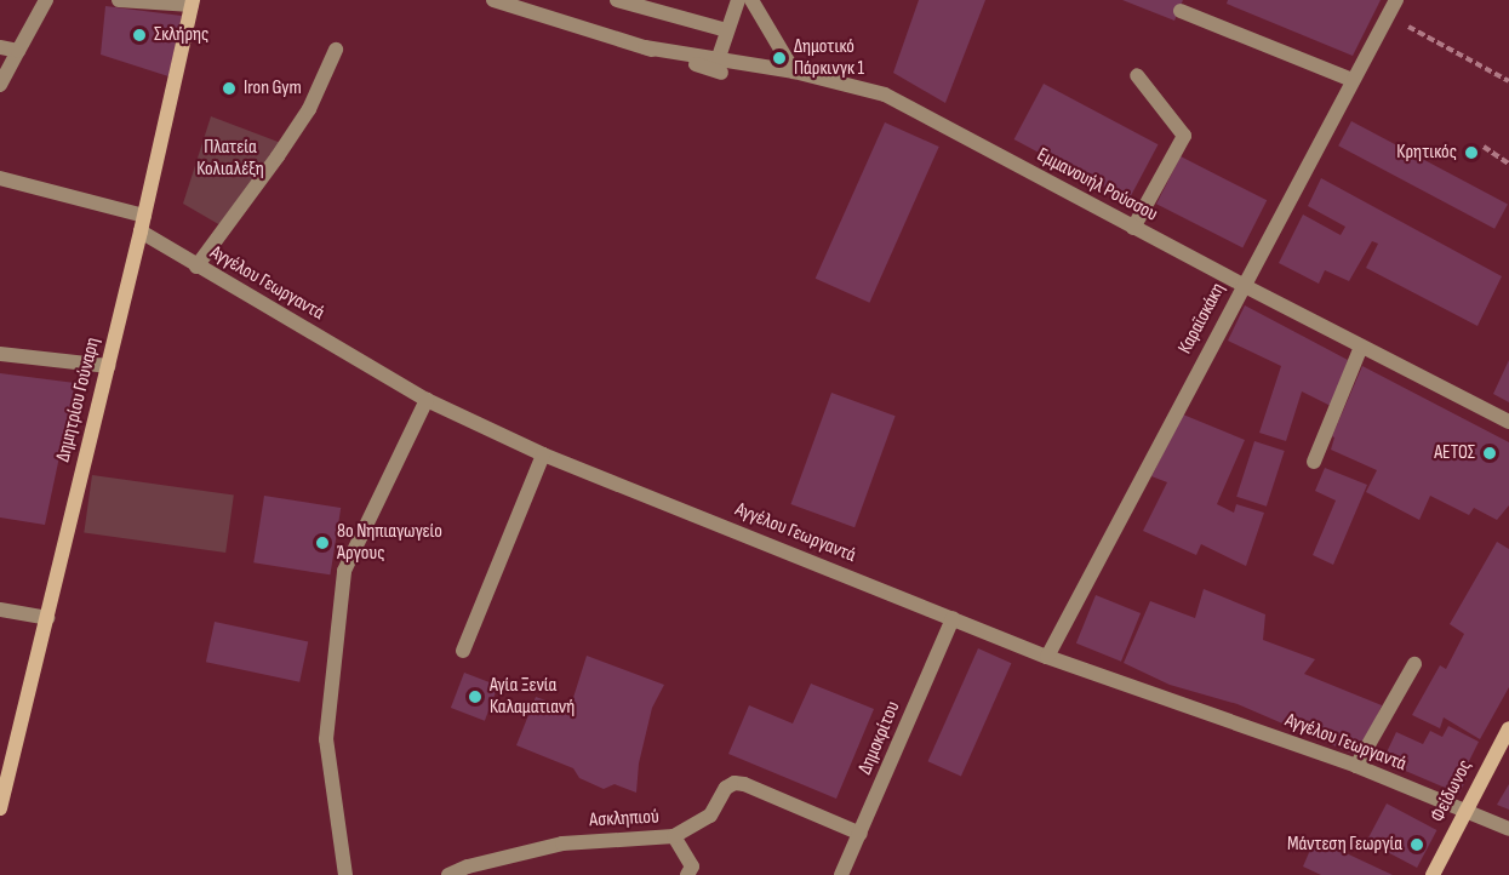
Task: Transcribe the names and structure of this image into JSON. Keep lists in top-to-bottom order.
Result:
{
  "streets": {
    "main road": ["Δημητρίου Γούναρη", "Φείδωνος"],
    "street": [
      "Εμμανουήλ Ρούσσου",
      "Αγγέλου Γεωργαντά",
      "Καραϊσκάκη",
      "Δημοκρίτου",
      "Ασκληπιού"
    ]
  },
  "crossings": [
    ["Εμμανουήλ Ρούσσου", "Καραϊσκάκη"],
    ["Αγγέλου Γεωργαντά", "Καραϊσκάκη"],
    ["Αγγέλου Γεωργαντά", "Δημητρίου Γούναρη"],
    ["Αγγέλου Γεωργαντά", "Δημοκρίτου"],
    ["Αγγέλου Γεωργαντά", "Φείδωνος"],
    ["Δημοκρίτου", "Ασκληπιού"]
  ],
  "parks": ["Πλατεία Κολιαλέξη"],
  "places": [
    "Σκλήρης",
    "Δημοτικό Πάρκινγκ 1",
    "Iron Gym",
    "Κρητικός",
    "ΑΕΤΟΣ",
    "8ο Νηπιαγωγείο Άργους",
    "Αγία Ξενία Καλαματιανή",
    "Μάντεση Γεωργία"
  ]
}
